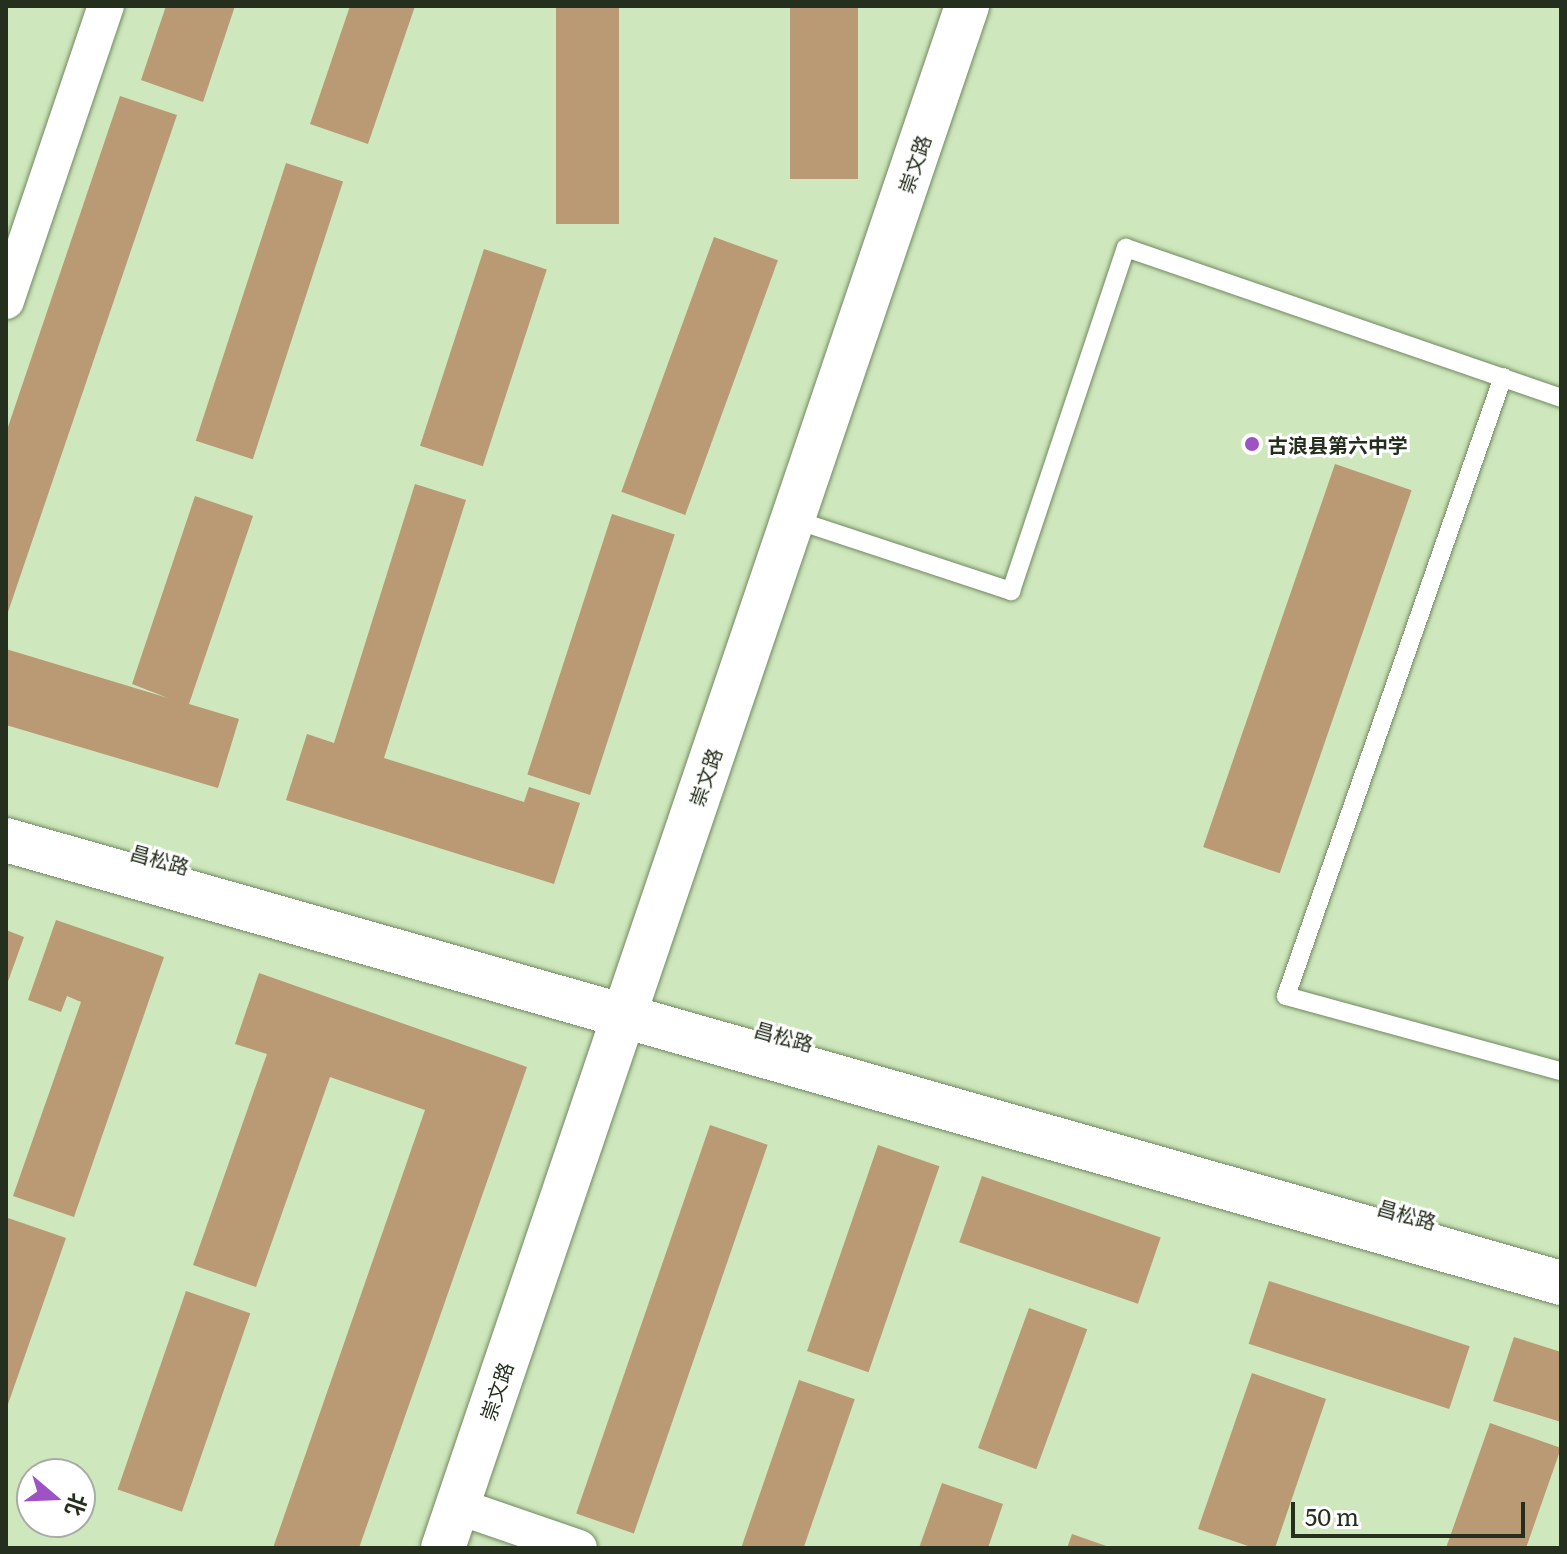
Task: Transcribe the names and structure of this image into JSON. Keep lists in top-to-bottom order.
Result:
{
  "streets": {
    "main road": ["崇文路", "昌松路"]
  },
  "crossings": [
    ["崇文路", "昌松路"]
  ],
  "places": ["古浪县第六中学"],
  "scale_bar": "50 m",
  "north": "right"
}
